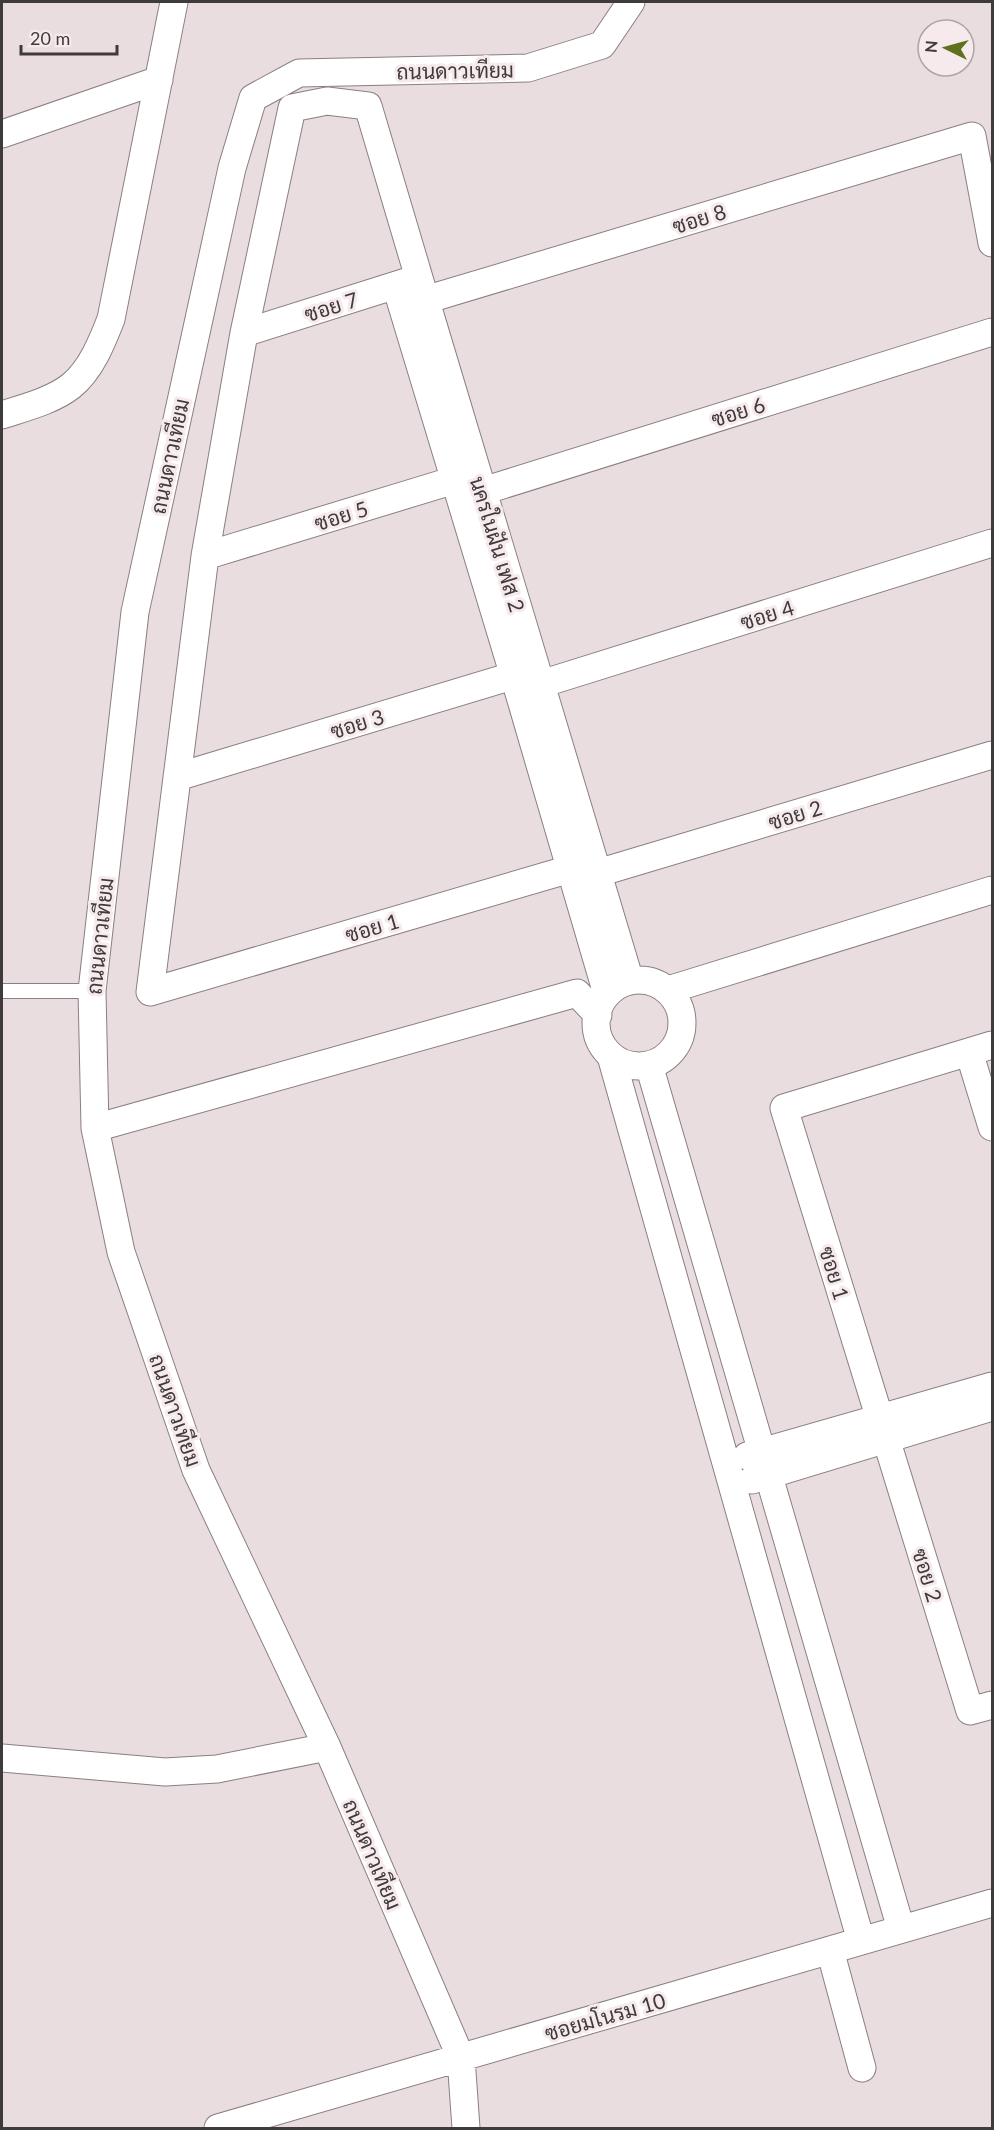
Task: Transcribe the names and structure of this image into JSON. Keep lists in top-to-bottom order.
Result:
{
  "streets": {
    "street": [
      "ถนนดาวเทียม",
      "ซอย 8",
      "ซอย 7",
      "ซอย 6",
      "ซอย 5",
      "นครในฝัน เฟส 2",
      "ซอย 4",
      "ซอย 3",
      "ซอย 2",
      "ซอย 1",
      "ซอยมโนรม 10"
    ]
  },
  "crossings": [
    ["ถนนดาวเทียม", "ซอยมโนรม 10"],
    ["ซอย 8", "ซอย 7"],
    ["ซอย 8", "นครในฝัน เฟส 2"],
    ["ซอย 7", "นครในฝัน เฟส 2"],
    ["ซอย 6", "ซอย 5"],
    ["ซอย 6", "นครในฝัน เฟส 2"],
    ["ซอย 5", "นครในฝัน เฟส 2"],
    ["นครในฝัน เฟส 2", "ซอย 4"],
    ["นครในฝัน เฟส 2", "ซอย 3"],
    ["นครในฝัน เฟส 2", "ซอย 2"],
    ["นครในฝัน เฟส 2", "ซอย 1"],
    ["ซอย 4", "ซอย 3"],
    ["ซอย 3", "ซอย 1"],
    ["ซอย 2", "ซอย 1"]
  ],
  "scale_bar": "20 m",
  "north": "left"
}
